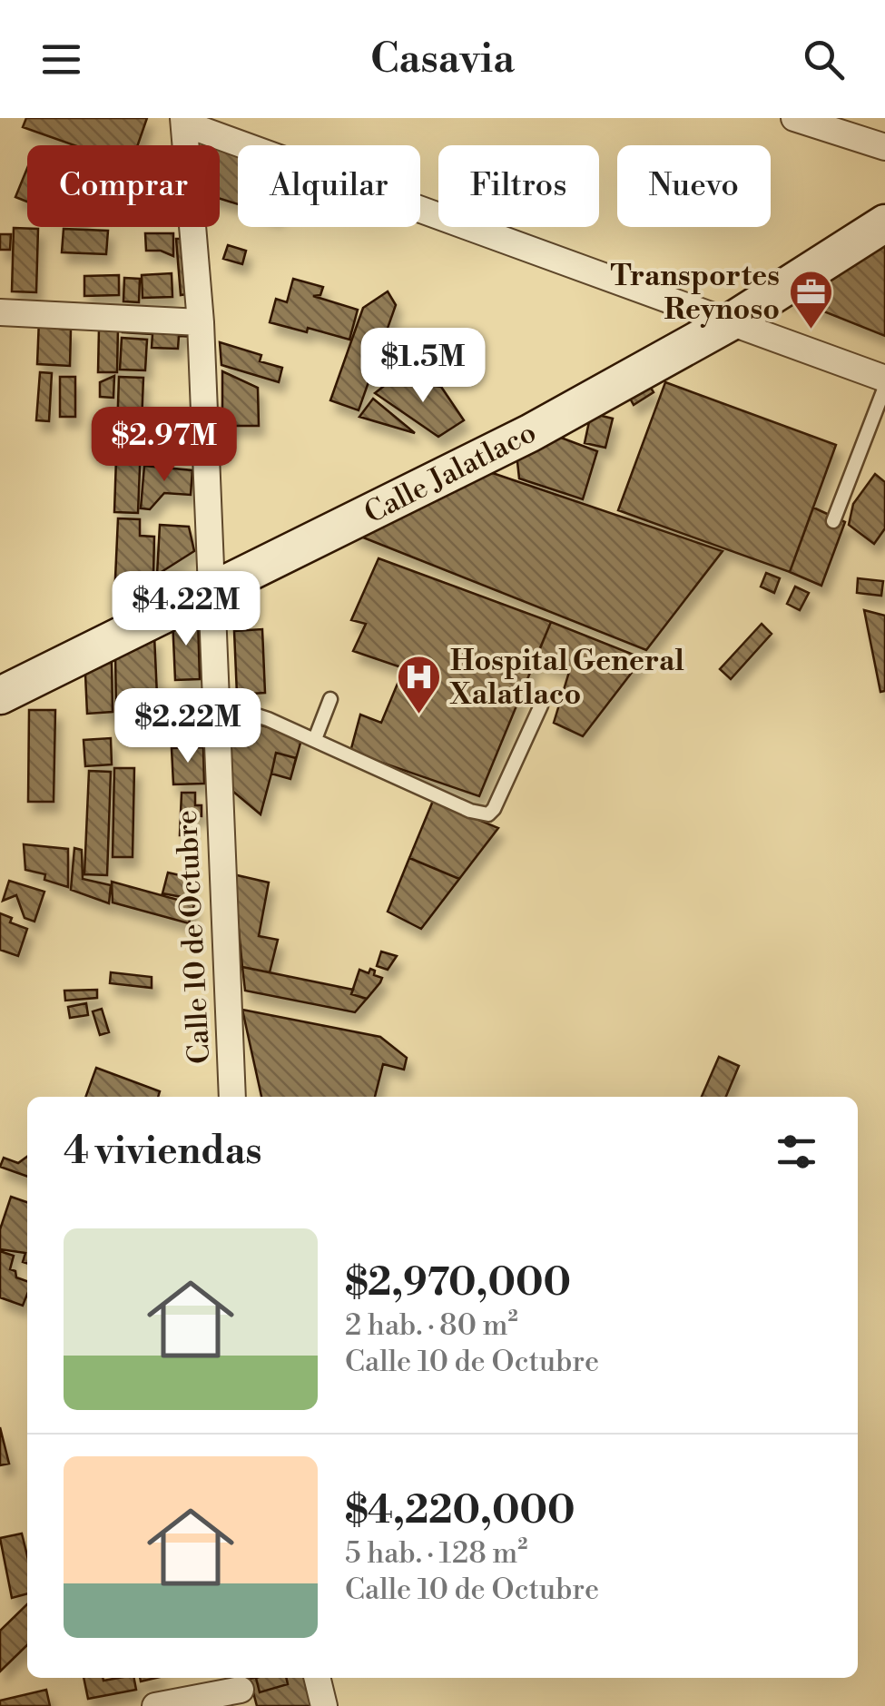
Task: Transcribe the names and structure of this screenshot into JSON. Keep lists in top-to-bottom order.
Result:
{
  "streets": {
    "main road": ["Calle Jalatlaco"],
    "street": ["Calle 10 de Octubre"]
  },
  "crossings": [
    ["Calle Jalatlaco", "Calle 10 de Octubre"]
  ],
  "places": {
    "office": ["Transportes Reynoso"],
    "hospital": ["Hospital General Xalatlaco"]
  },
  "page": {
    "header": "Casavia",
    "chip": [
      "Comprar",
      "Alquilar",
      "Filtros",
      "Nuevo"
    ],
    "price": [
      "$1.5M",
      "$2.97M",
      "$4.22M",
      "$2.22M"
    ],
    "heading": "4 viviendas",
    "list": [
      {
        "name": "$2,970,000",
        "note": "2 hab. · 80 m² · Calle 10 de Octubre"
      },
      {
        "name": "$4,220,000",
        "note": "5 hab. · 128 m² · Calle 10 de Octubre"
      }
    ]
  }
}
